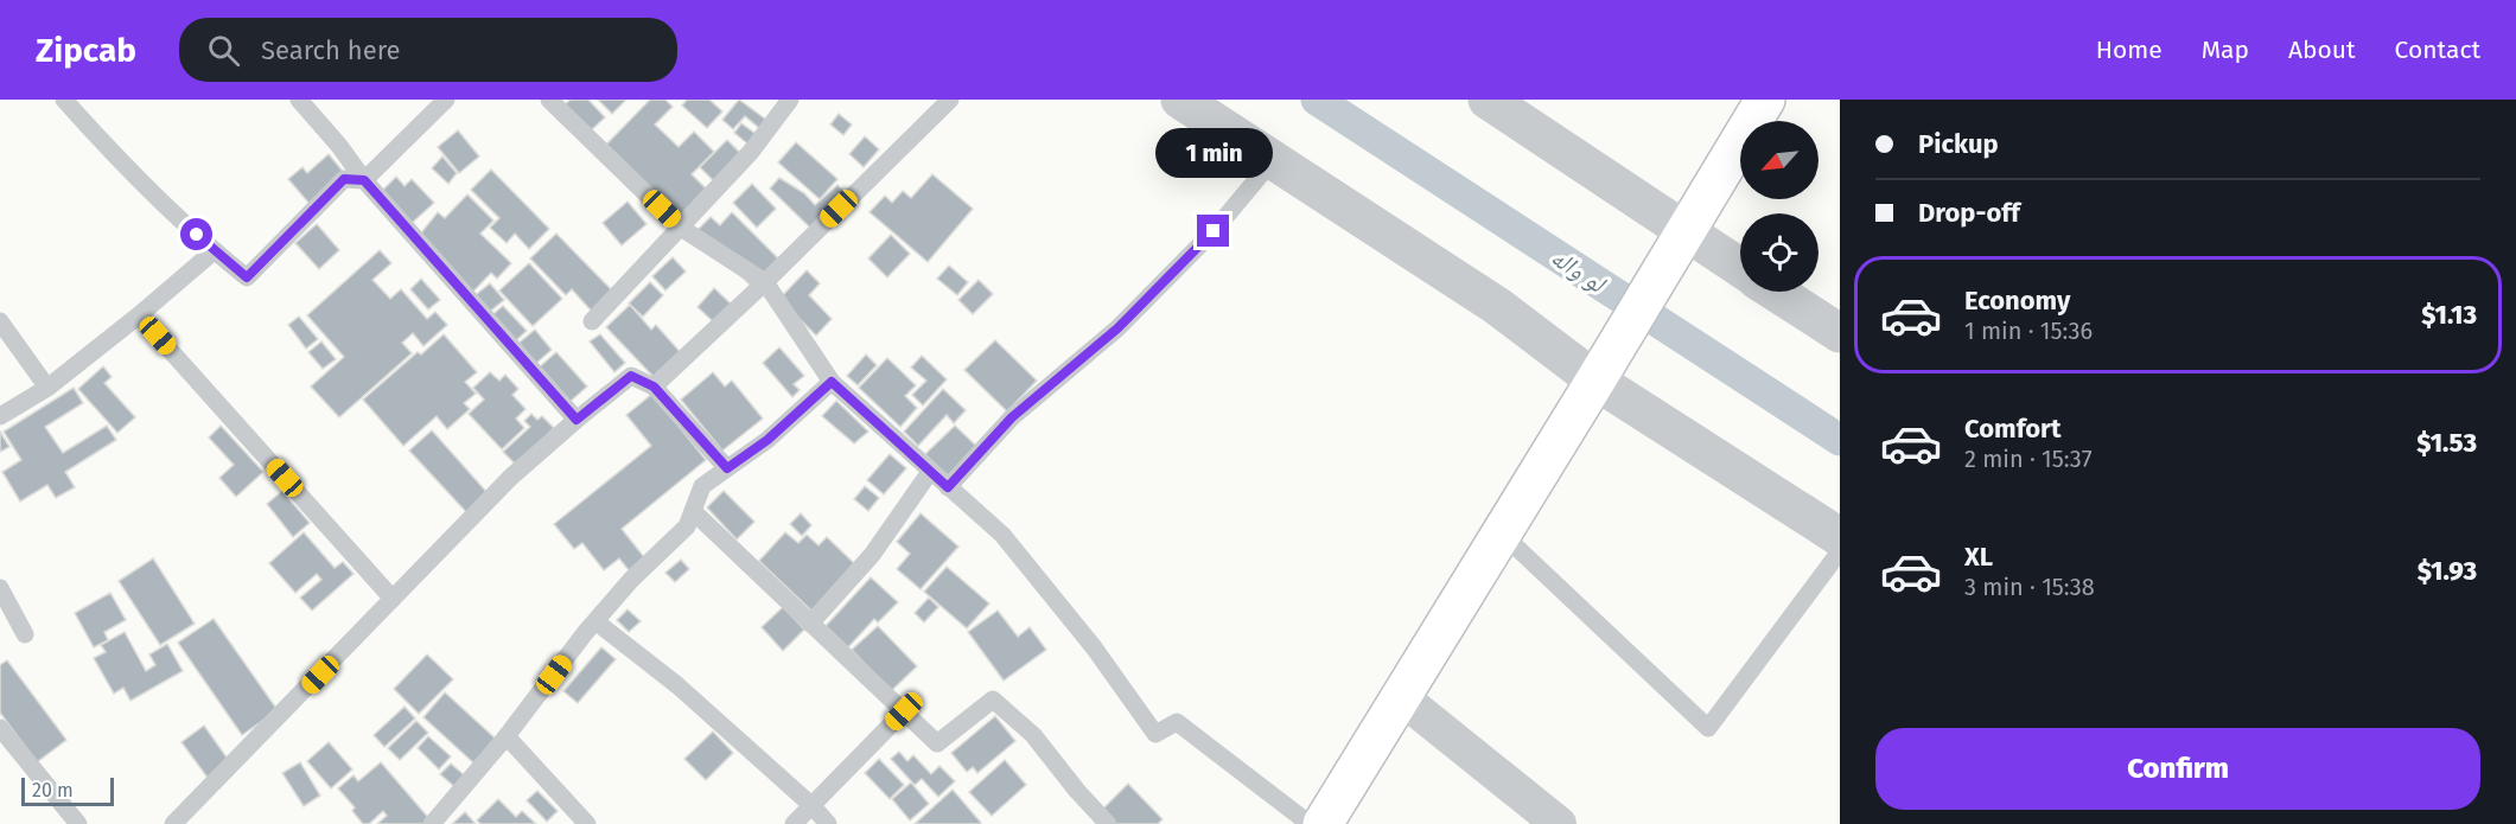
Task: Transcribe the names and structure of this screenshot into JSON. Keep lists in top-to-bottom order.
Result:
{
  "water": ["لو واله"],
  "scale_bar": "20 m",
  "north": "bottom left",
  "page": {
    "header": "Zipcab",
    "search": "Search here",
    "nav": [
      "Home",
      "Map",
      "About",
      "Contact"
    ],
    "banner": ["Pickup", "Drop-off"],
    "bubble": "1 min",
    "list": [
      {
        "name": "Economy",
        "note": "1 min · 15:36",
        "value": "$1.13"
      },
      {
        "name": "Comfort",
        "note": "2 min · 15:37",
        "value": "$1.53"
      },
      {
        "name": "XL",
        "note": "3 min · 15:38",
        "value": "$1.93"
      }
    ],
    "buttons": "Confirm",
    "scale": "20 m"
  }
}
